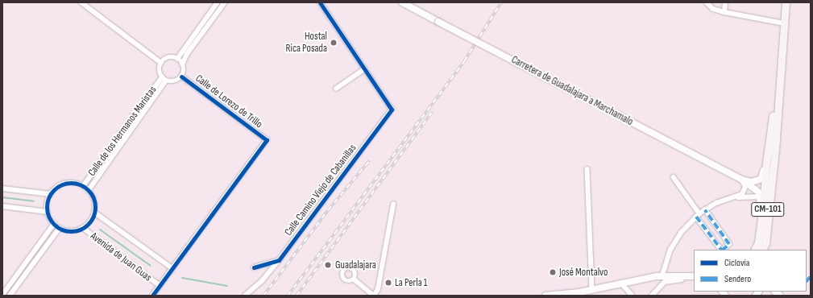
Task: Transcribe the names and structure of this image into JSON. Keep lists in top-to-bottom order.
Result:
{
  "streets": {
    "main road": ["Carretera de Guadalajara a Marchamalo", "CM-101"],
    "street": [
      "Calle de Lorezo de Trillo",
      "Calle de los Hermanos Maristas",
      "Calle Camino Viejo de Cabanillas",
      "Avenida de Juan Guas"
    ]
  },
  "crossings": [
    ["Calle de Lorezo de Trillo", "Calle de los Hermanos Maristas"],
    ["Calle de Lorezo de Trillo", "Avenida de Juan Guas"],
    ["Calle de los Hermanos Maristas", "Avenida de Juan Guas"]
  ],
  "places": [
    "Hostal Rica Posada",
    "Guadalajara",
    "José Montalvo",
    "La Perla 1"
  ],
  "legend": ["Ciclovía", "Sendero"]
}
